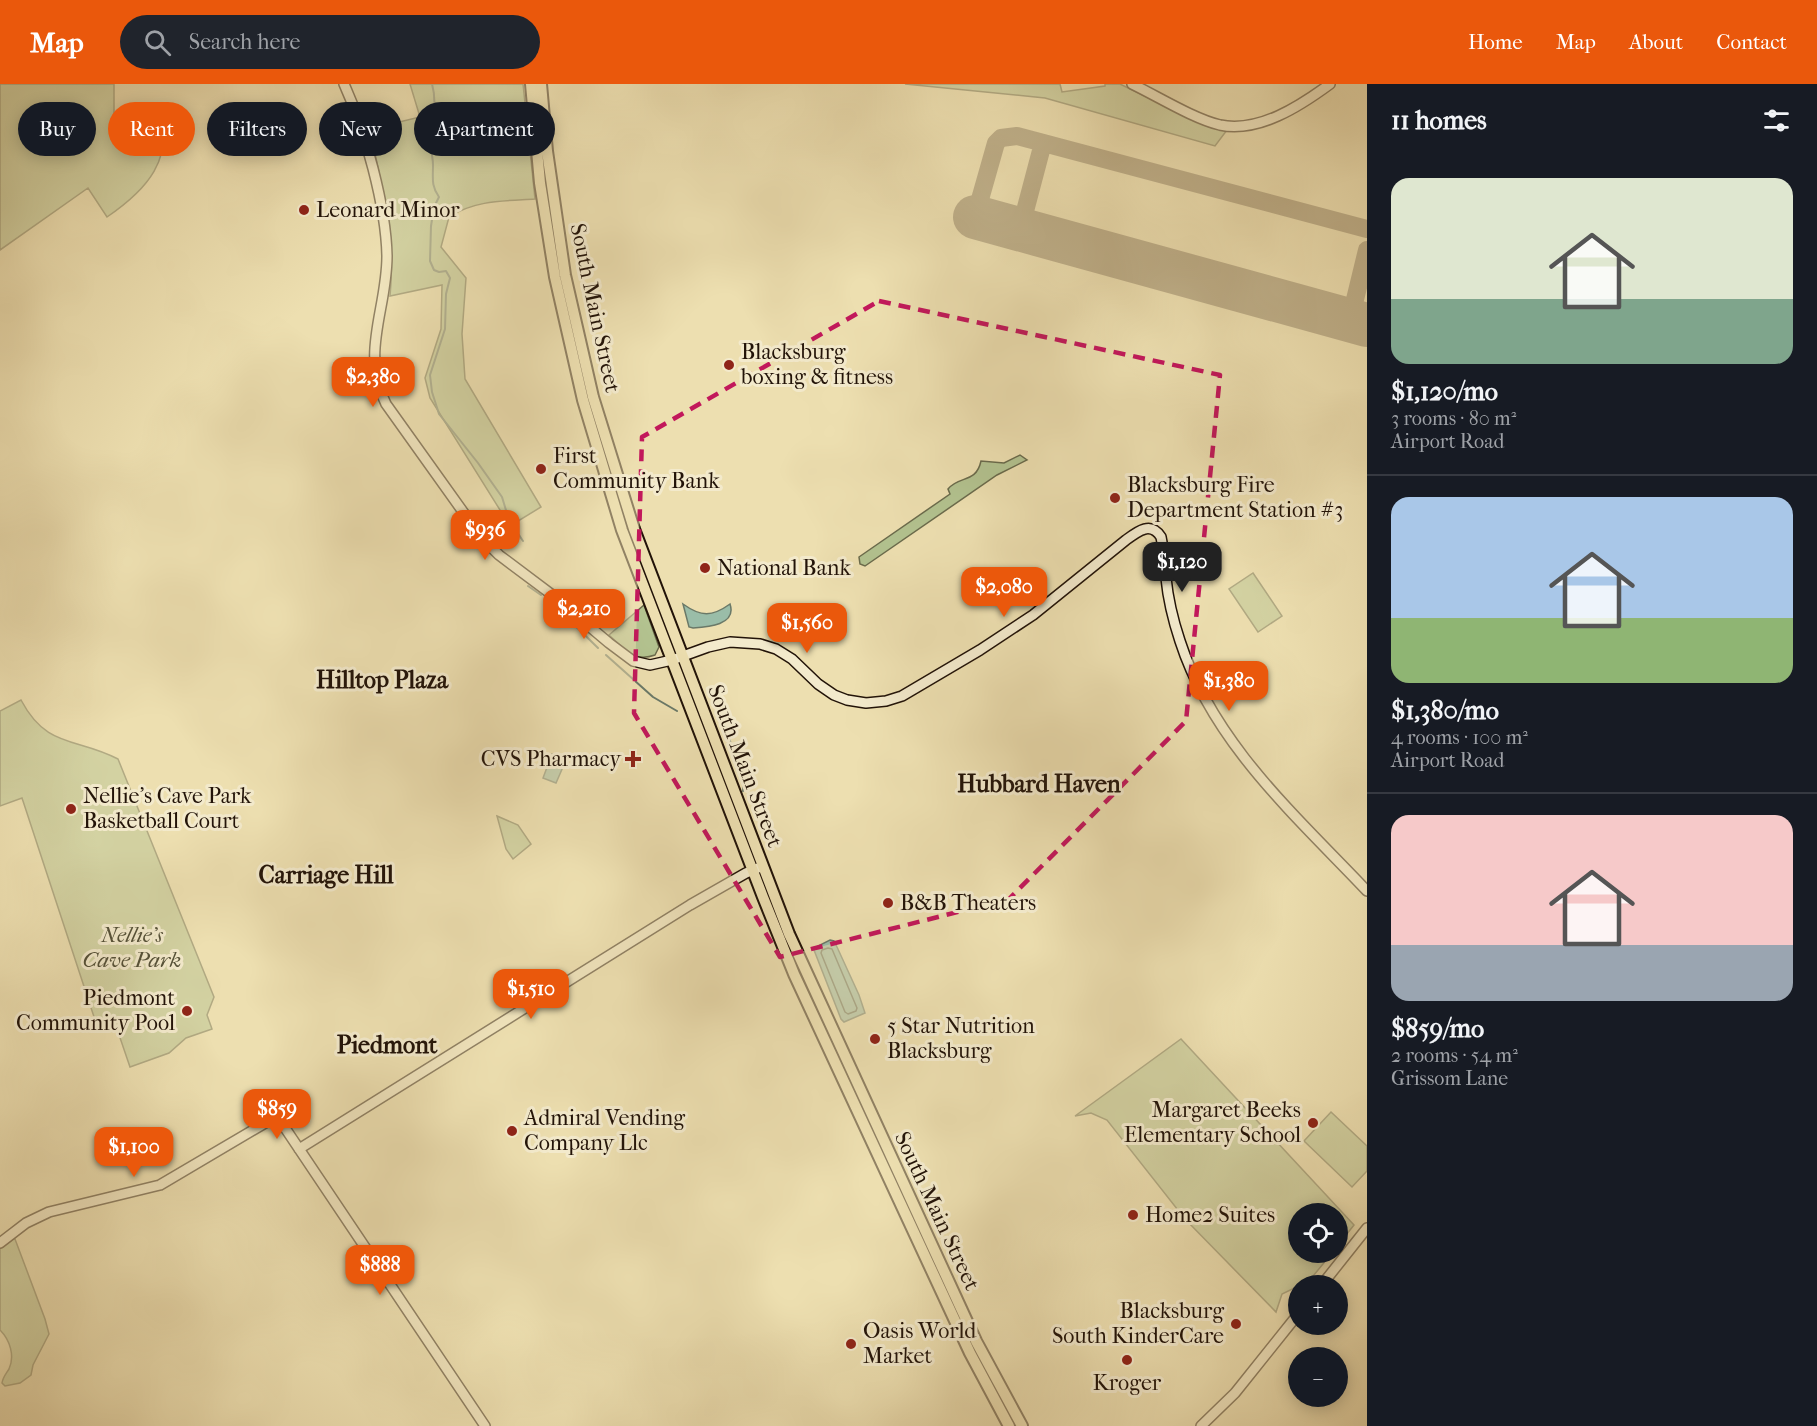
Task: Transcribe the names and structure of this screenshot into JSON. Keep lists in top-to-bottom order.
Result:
{
  "streets": {
    "main road": ["South Main Street"]
  },
  "districts": [
    "Hilltop Plaza",
    "Hubbard Haven",
    "Carriage Hill",
    "Piedmont"
  ],
  "parks": ["Nellie's Cave Park"],
  "places": {
    "other": [
      "Leonard Minor",
      "Blacksburg boxing & fitness",
      "First Community Bank",
      "Blacksburg Fire Department Station #3",
      "National Bank",
      "Nellie's Cave Park Basketball Court",
      "B&B Theaters",
      "Piedmont Community Pool",
      "5 Star Nutrition Blacksburg",
      "Margaret Beeks Elementary School",
      "Admiral Vending Company Llc",
      "Home2 Suites",
      "Blacksburg South KinderCare",
      "Oasis World Market",
      "Kroger"
    ],
    "health": ["CVS Pharmacy"]
  },
  "page": {
    "header": "Map",
    "search": "Search here",
    "nav": [
      "Home",
      "Map",
      "About",
      "Contact"
    ],
    "heading": "11 homes",
    "chip": [
      "Buy",
      "Rent",
      "Filters",
      "New",
      "Apartment"
    ],
    "list": [
      {
        "name": "$1,120/mo",
        "note": "3 rooms · 80 m² · Airport Road"
      },
      {
        "name": "$1,380/mo",
        "note": "4 rooms · 100 m² · Airport Road"
      },
      {
        "name": "$859/mo",
        "note": "2 rooms · 54 m² · Grissom Lane"
      }
    ],
    "price": [
      "$2,380",
      "$936",
      "$1,120",
      "$2,080",
      "$2,210",
      "$1,560",
      "$1,380",
      "$1,510",
      "$859",
      "$1,100",
      "$888"
    ],
    "map_buttons": ["+", "−"]
  }
}
